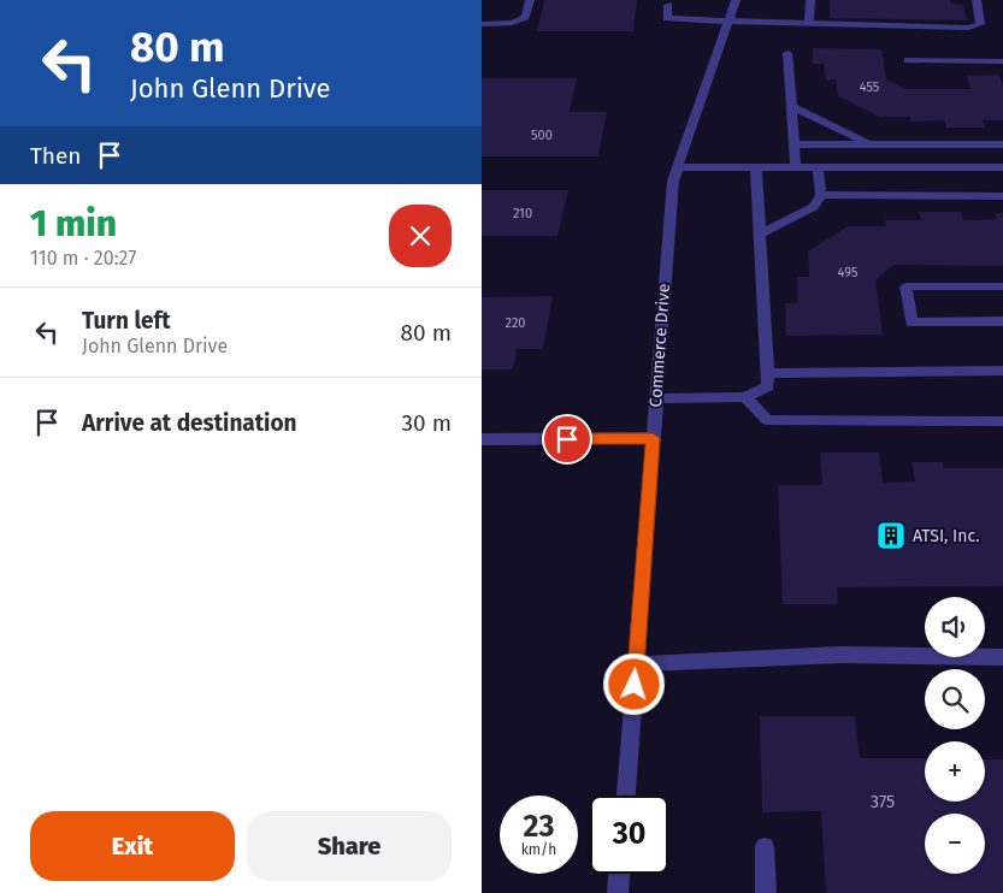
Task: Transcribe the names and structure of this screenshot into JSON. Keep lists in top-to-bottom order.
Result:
{
  "streets": {
    "street": ["Commerce Drive"]
  },
  "places": {
    "building": ["ATSI, Inc."]
  },
  "house_numbers": [
    "455",
    "500",
    "210",
    "495",
    "220",
    "375"
  ],
  "page": {
    "turn": ["80 m", "John Glenn Drive"],
    "then": "Then",
    "heading": ["1 min", "110 m · 20:27"],
    "list": [
      {
        "name": "Turn left",
        "note": "John Glenn Drive",
        "value": "80 m"
      },
      {
        "name": "Arrive at destination",
        "value": "30 m"
      }
    ],
    "map_buttons": ["+", "−"],
    "speed": "23 km/h",
    "limit": "30",
    "buttons": ["Exit", "Share"]
  }
}
